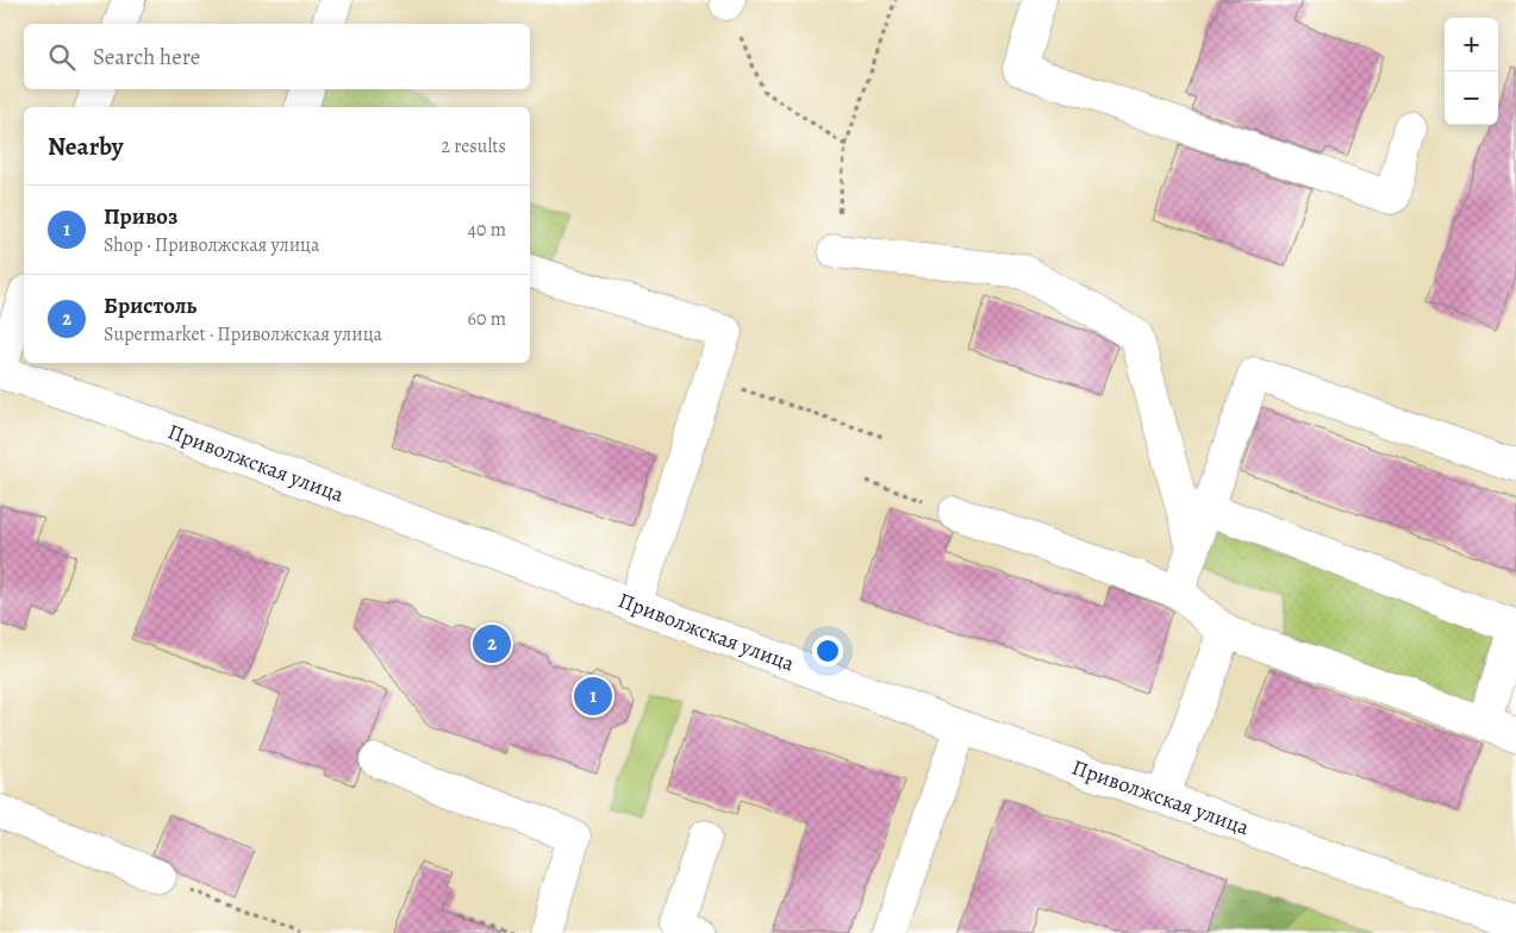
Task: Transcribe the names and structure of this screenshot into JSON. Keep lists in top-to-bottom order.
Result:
{
  "streets": {
    "street": ["Приволжская улица"]
  },
  "page": {
    "map_buttons": ["+", "−"],
    "search": "Search here",
    "heading": ["Nearby", "2 results"],
    "list": [
      {
        "mark": "1",
        "name": "Привоз",
        "note": "Shop · Приволжская улица",
        "value": "40 m"
      },
      {
        "mark": "2",
        "name": "Бристоль",
        "note": "Supermarket · Приволжская улица",
        "value": "60 m"
      }
    ],
    "pins": ["2", "1"]
  }
}
